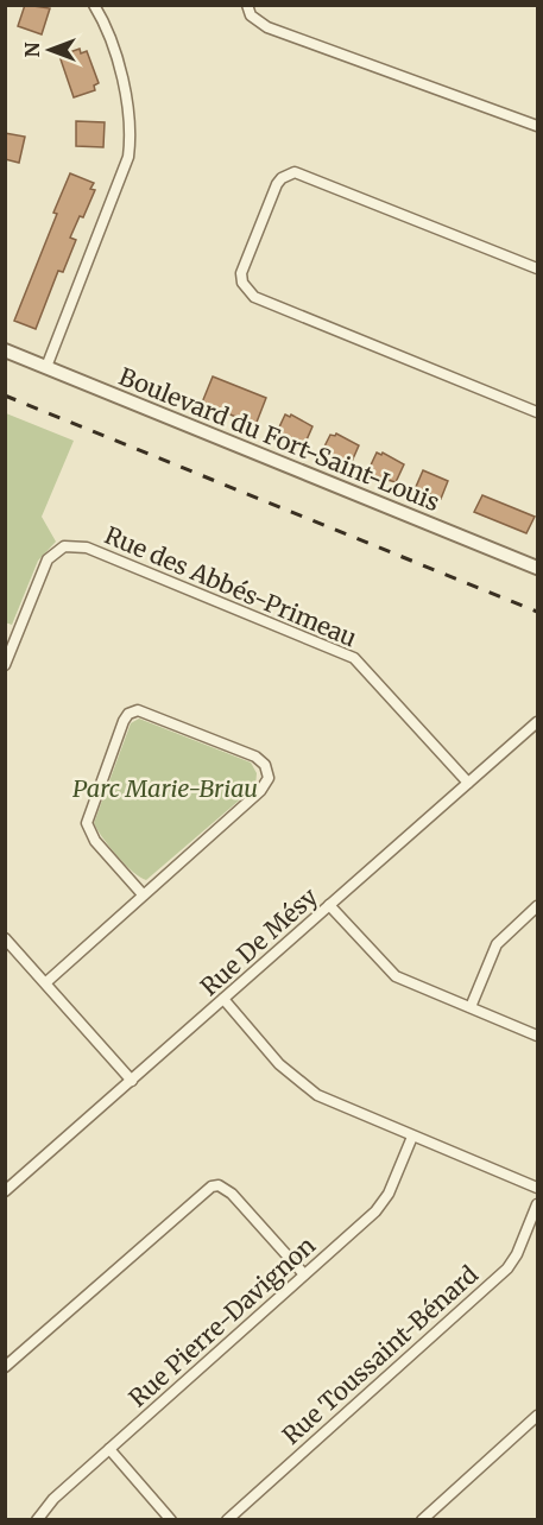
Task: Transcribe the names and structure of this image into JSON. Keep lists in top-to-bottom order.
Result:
{
  "streets": {
    "street": [
      "Boulevard du Fort-Saint-Louis",
      "Rue des Abbés-Primeau",
      "Rue De Mésy",
      "Rue Pierre-Davignon",
      "Rue Toussaint-Bénard"
    ]
  },
  "crossings": [
    ["Rue des Abbés-Primeau", "Rue De Mésy"]
  ],
  "parks": ["Parc Marie-Briau"],
  "north": "left"
}
